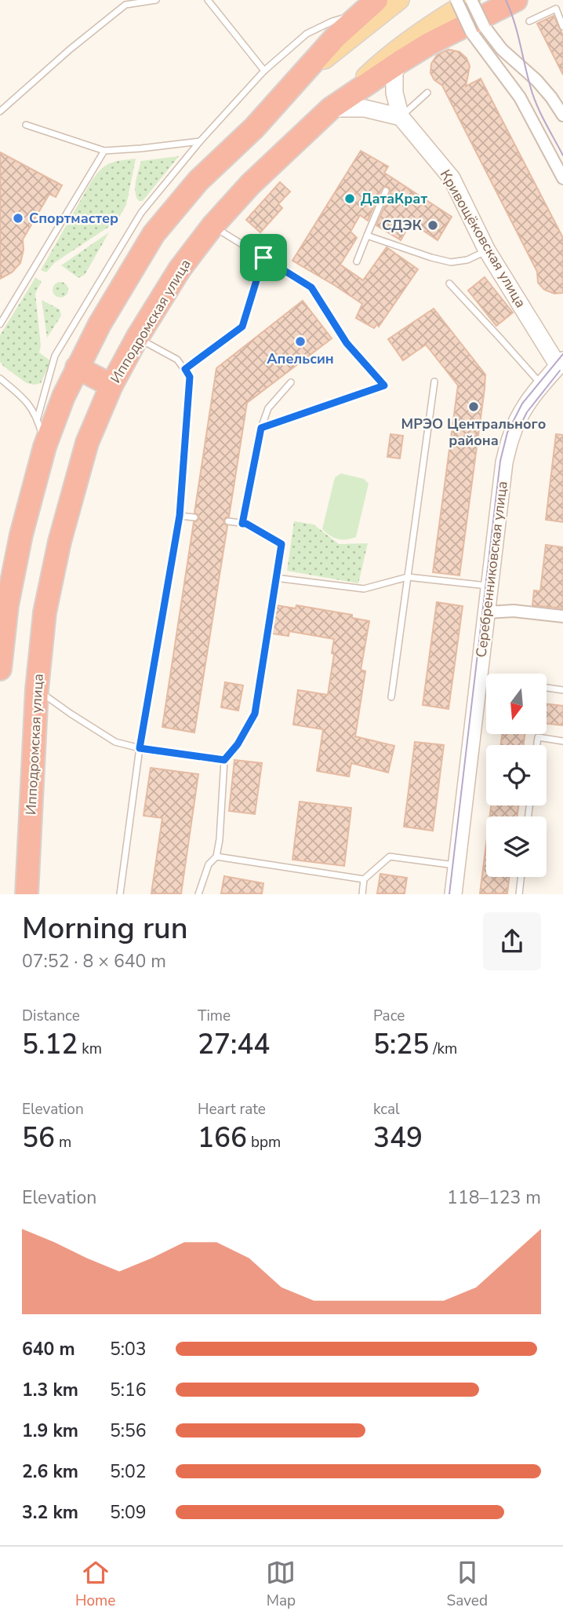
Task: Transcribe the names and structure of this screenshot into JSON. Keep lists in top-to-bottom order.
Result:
{
  "streets": {
    "highway": ["Ипподромская улица"],
    "street": ["Кривощёковская улица", "Серебренниковская улица"]
  },
  "crossings": [
    ["Кривощёковская улица", "Серебренниковская улица"]
  ],
  "places": [
    "ДатаКрат",
    "Спортмастер",
    "СДЭК",
    "Апельсин",
    "МРЭО Центрального района"
  ],
  "north": "bottom",
  "page": {
    "heading": ["Morning run", "07:52 · 8 × 640 m"],
    "stats": [
      ["Distance", "5.12 km"],
      ["Time", "27:44"],
      ["Pace", "5:25 /km"],
      ["Elevation", "56 m"],
      ["Heart rate", "166 bpm"],
      ["kcal", "349"]
    ],
    "chart": ["Elevation", "118–123 m"],
    "list": [
      {
        "name": "640 m",
        "note": "5:03"
      },
      {
        "name": "1.3 km",
        "note": "5:16"
      },
      {
        "name": "1.9 km",
        "note": "5:56"
      },
      {
        "name": "2.6 km",
        "note": "5:02"
      },
      {
        "name": "3.2 km",
        "note": "5:09"
      }
    ],
    "tabs": ["Home", "Map", "Saved"]
  }
}
